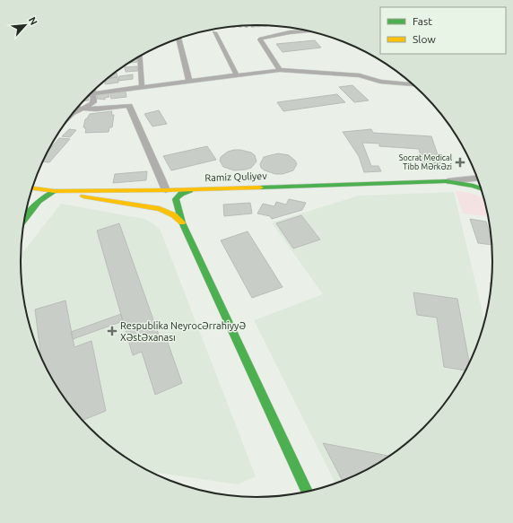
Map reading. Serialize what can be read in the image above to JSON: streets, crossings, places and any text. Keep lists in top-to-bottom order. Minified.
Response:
{"streets":{"main road":["Ramiz Quliyev"]},"places":{"health":["Socrat Medical Tibb Mərkəzi","Respublika Neyrocərrahiyyə Xəstəxanası"]},"legend":["Fast","Slow"],"north":"top right"}
